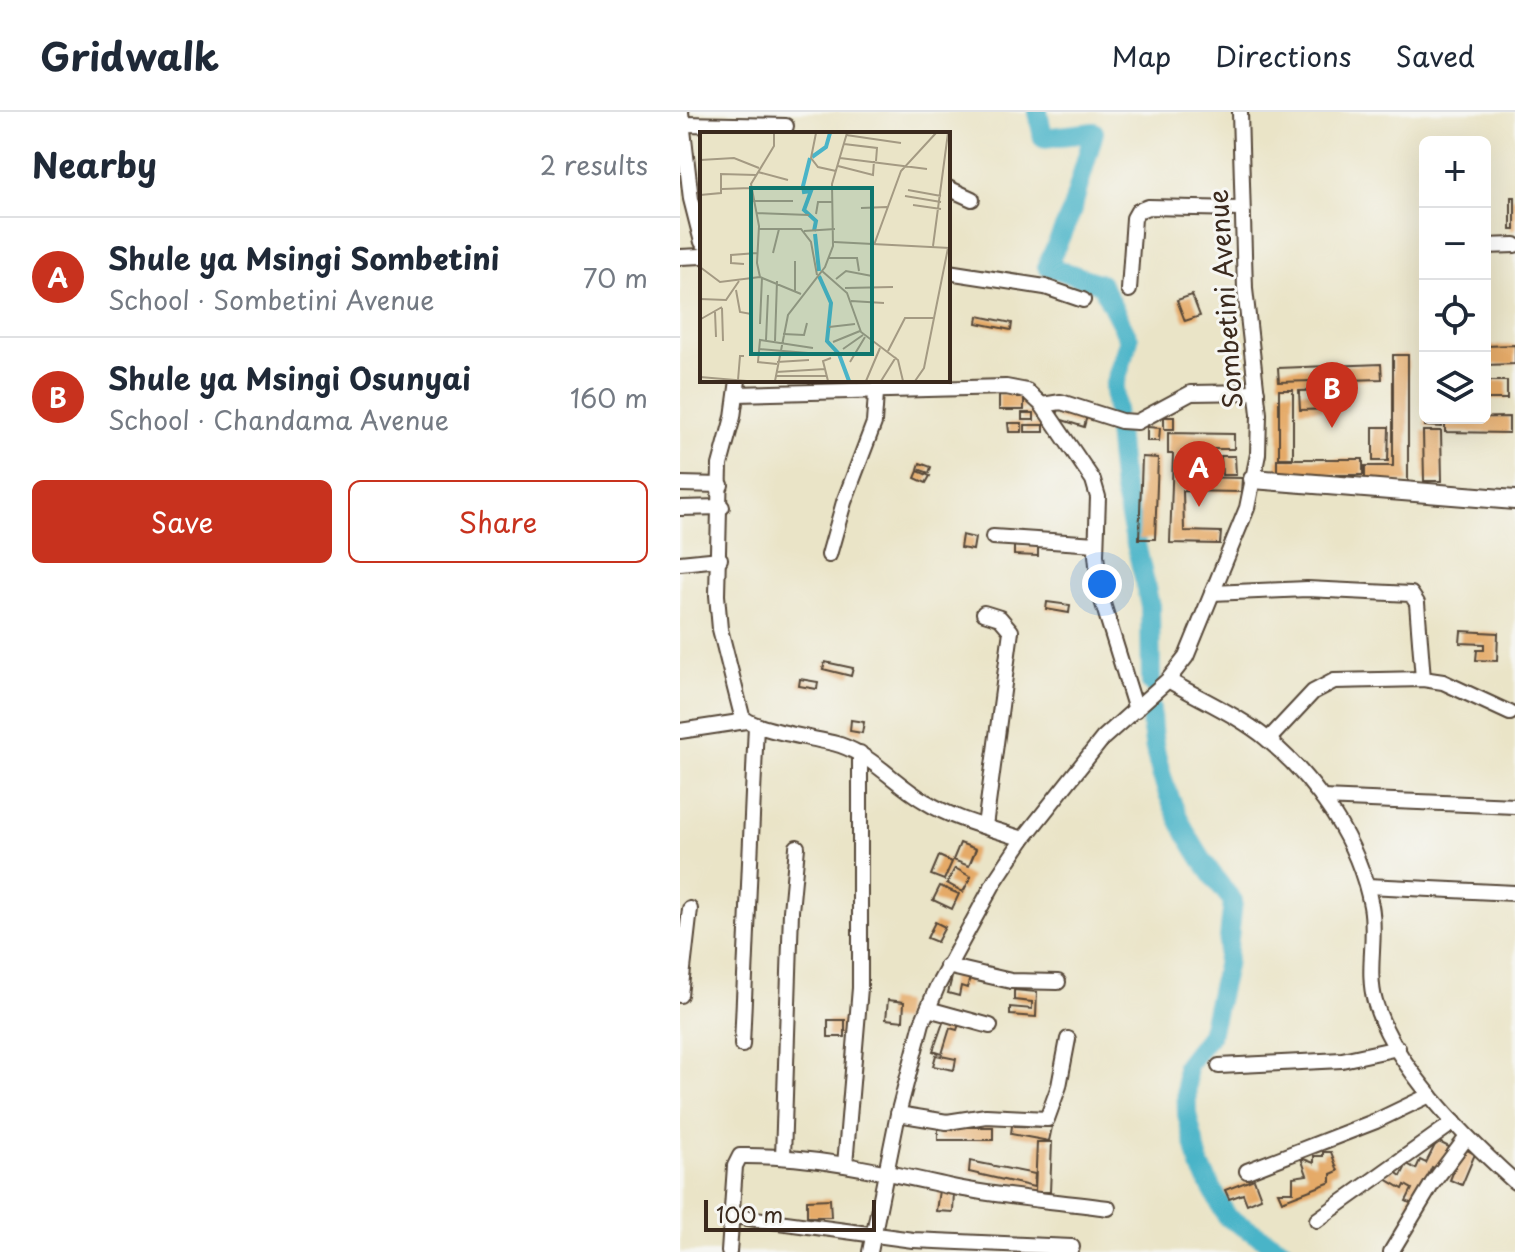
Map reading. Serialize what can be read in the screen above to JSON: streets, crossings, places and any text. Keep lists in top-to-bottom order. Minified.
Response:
{"streets":{"street":["Sombetini Avenue"]},"scale_bar":"100 m","page":{"header":"Gridwalk","nav":["Map","Directions","Saved"],"heading":["Nearby","2 results"],"map_buttons":["+","−"],"list":[{"mark":"A","name":"Shule ya Msingi Sombetini","note":"School · Sombetini Avenue","value":"70 m"},{"mark":"B","name":"Shule ya Msingi Osunyai","note":"School · Chandama Avenue","value":"160 m"}],"pins":["B","A"],"buttons":["Save","Share"],"scale":"100 m"}}
